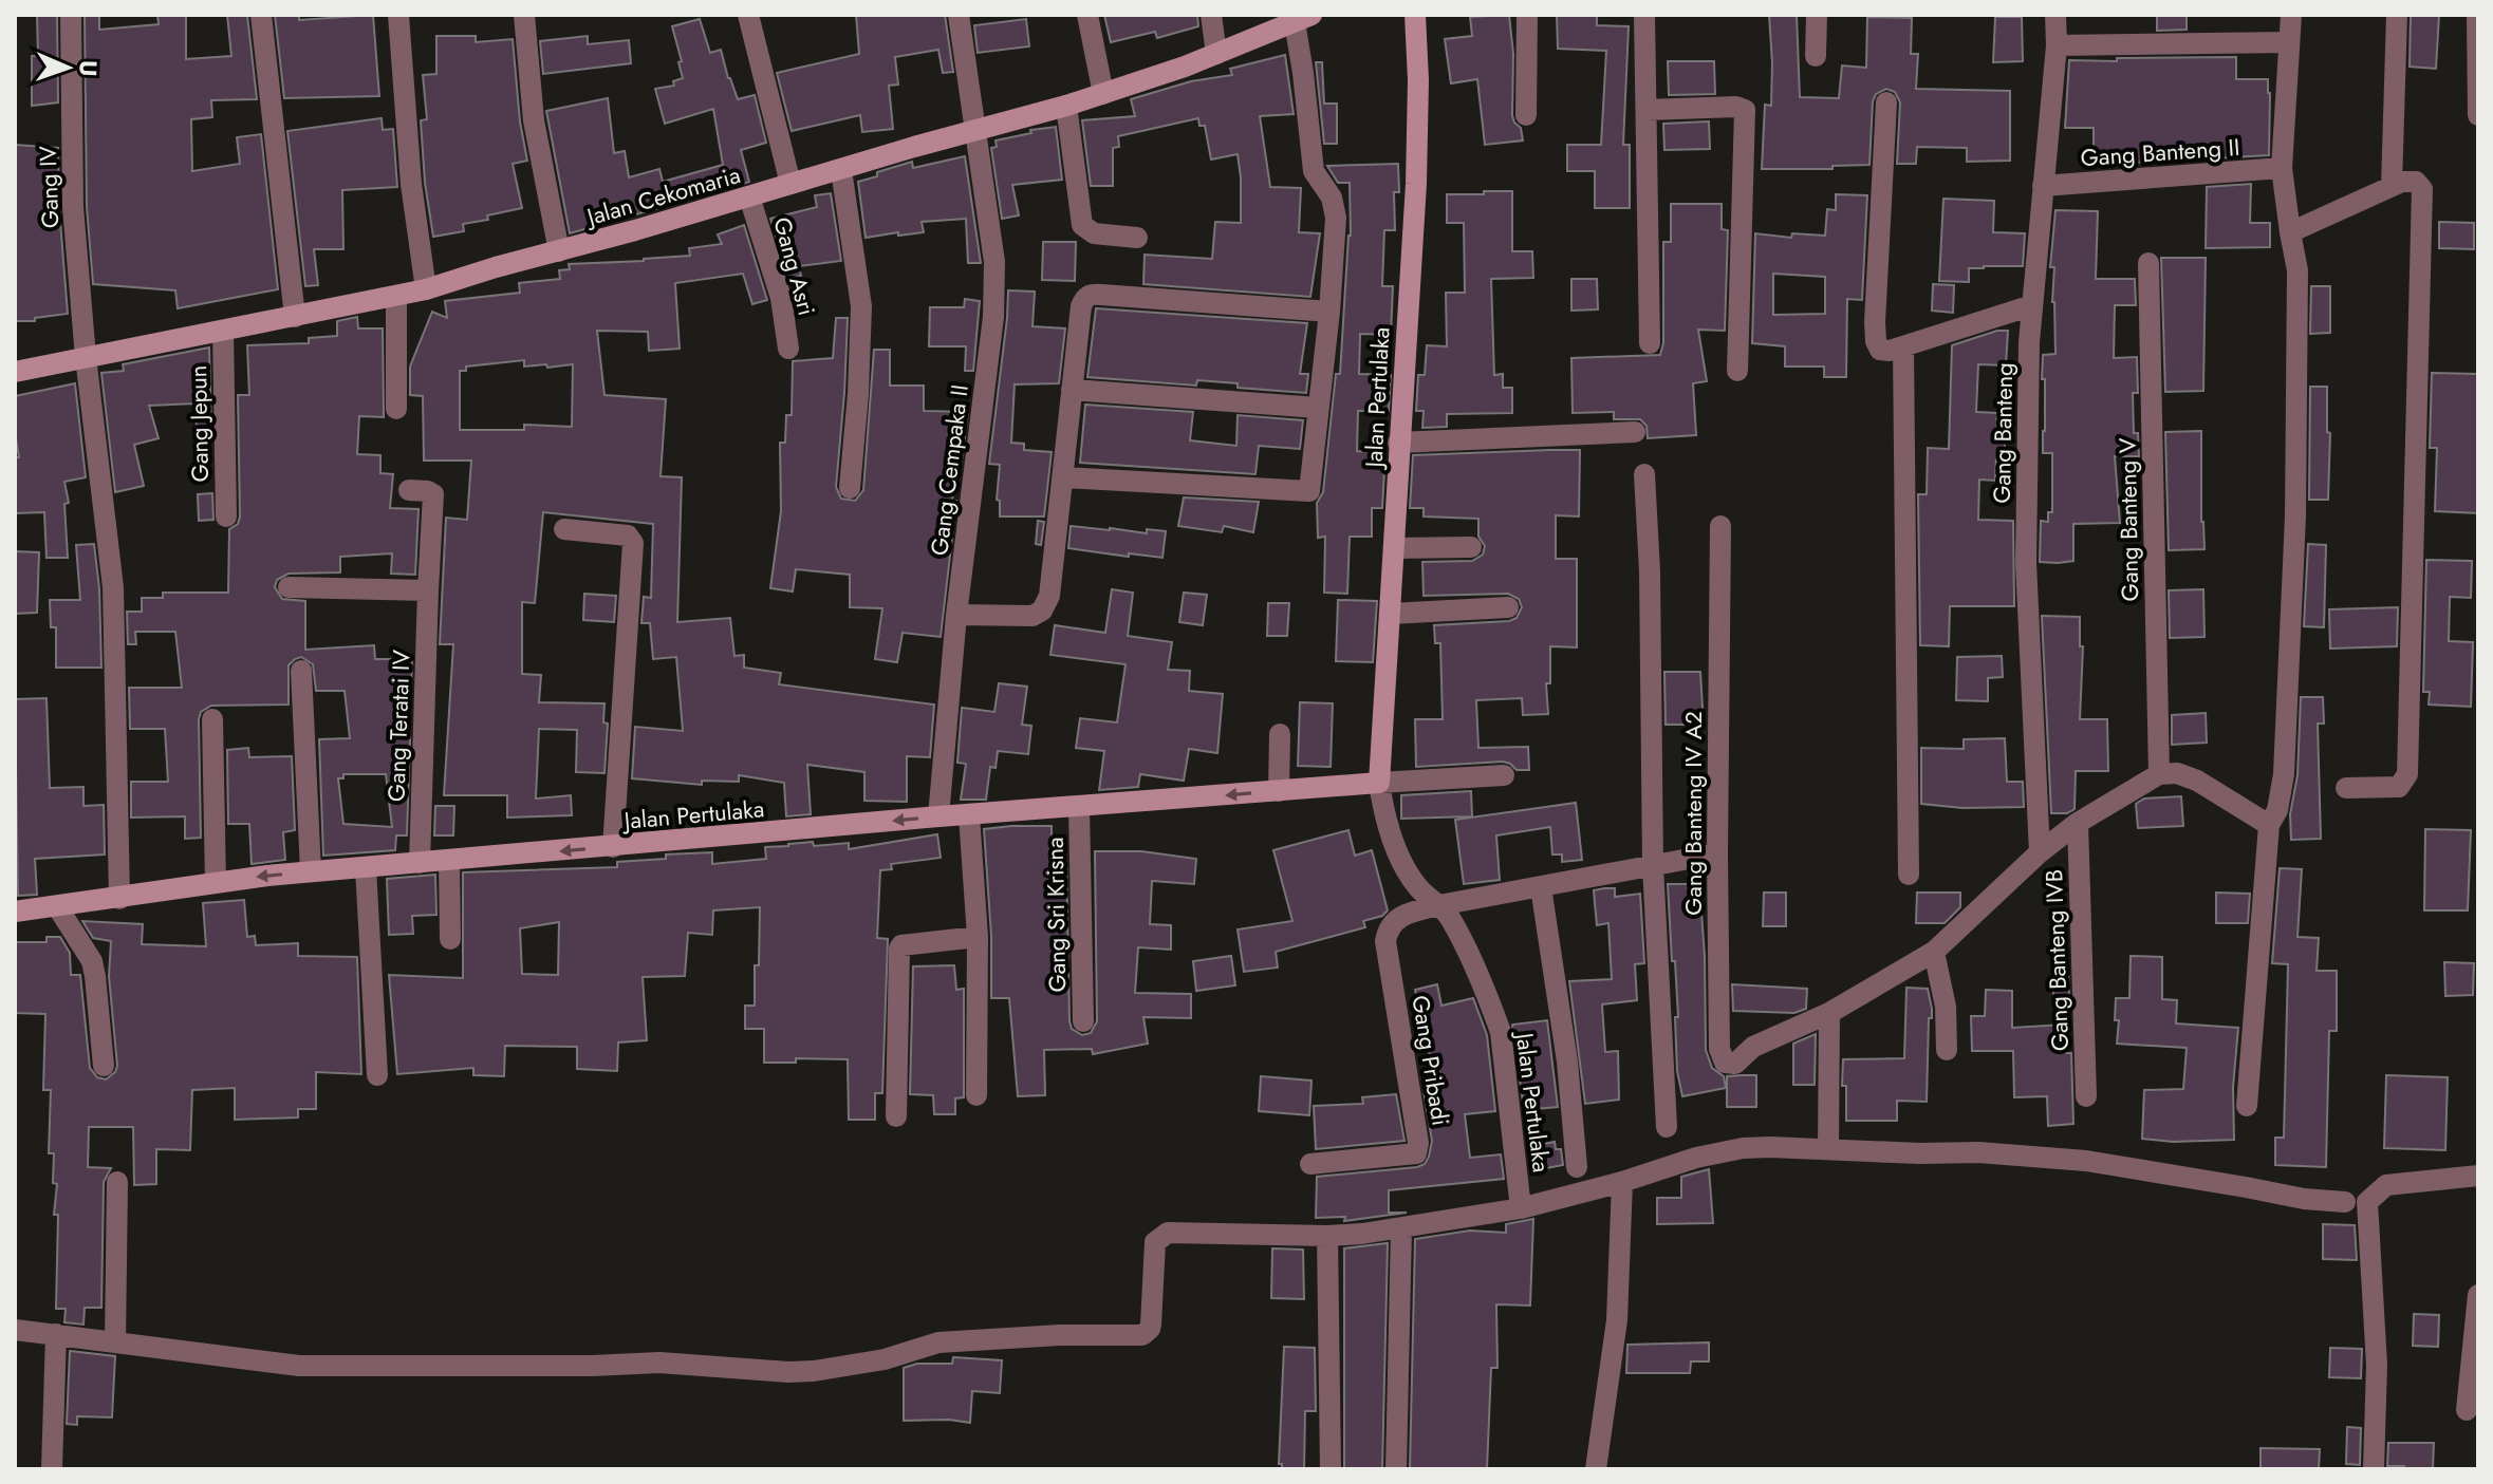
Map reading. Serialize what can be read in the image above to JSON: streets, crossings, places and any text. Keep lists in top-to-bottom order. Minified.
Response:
{"streets":{"street":["Gang Banteng II","Gang IV","Jalan Cekomaria","Gang Asri","Jalan Pertulaka","Gang Jepun","Gang Banteng","Gang Cempaka II","Gang Banteng V","Gang Teratai IV","Gang Banteng IV A2","Gang Sri Krisna","Gang Banteng IVB","Gang Pribadi"]},"crossings":[["Gang Banteng II","Gang Banteng"],["Gang IV","Jalan Cekomaria"],["Gang IV","Jalan Pertulaka"],["Jalan Cekomaria","Gang Asri"],["Jalan Cekomaria","Gang Jepun"],["Jalan Cekomaria","Gang Cempaka II"],["Jalan Pertulaka","Gang Cempaka II"],["Jalan Pertulaka","Gang Teratai IV"],["Jalan Pertulaka","Gang Sri Krisna"],["Jalan Pertulaka","Gang Pribadi"]],"north":"right"}
